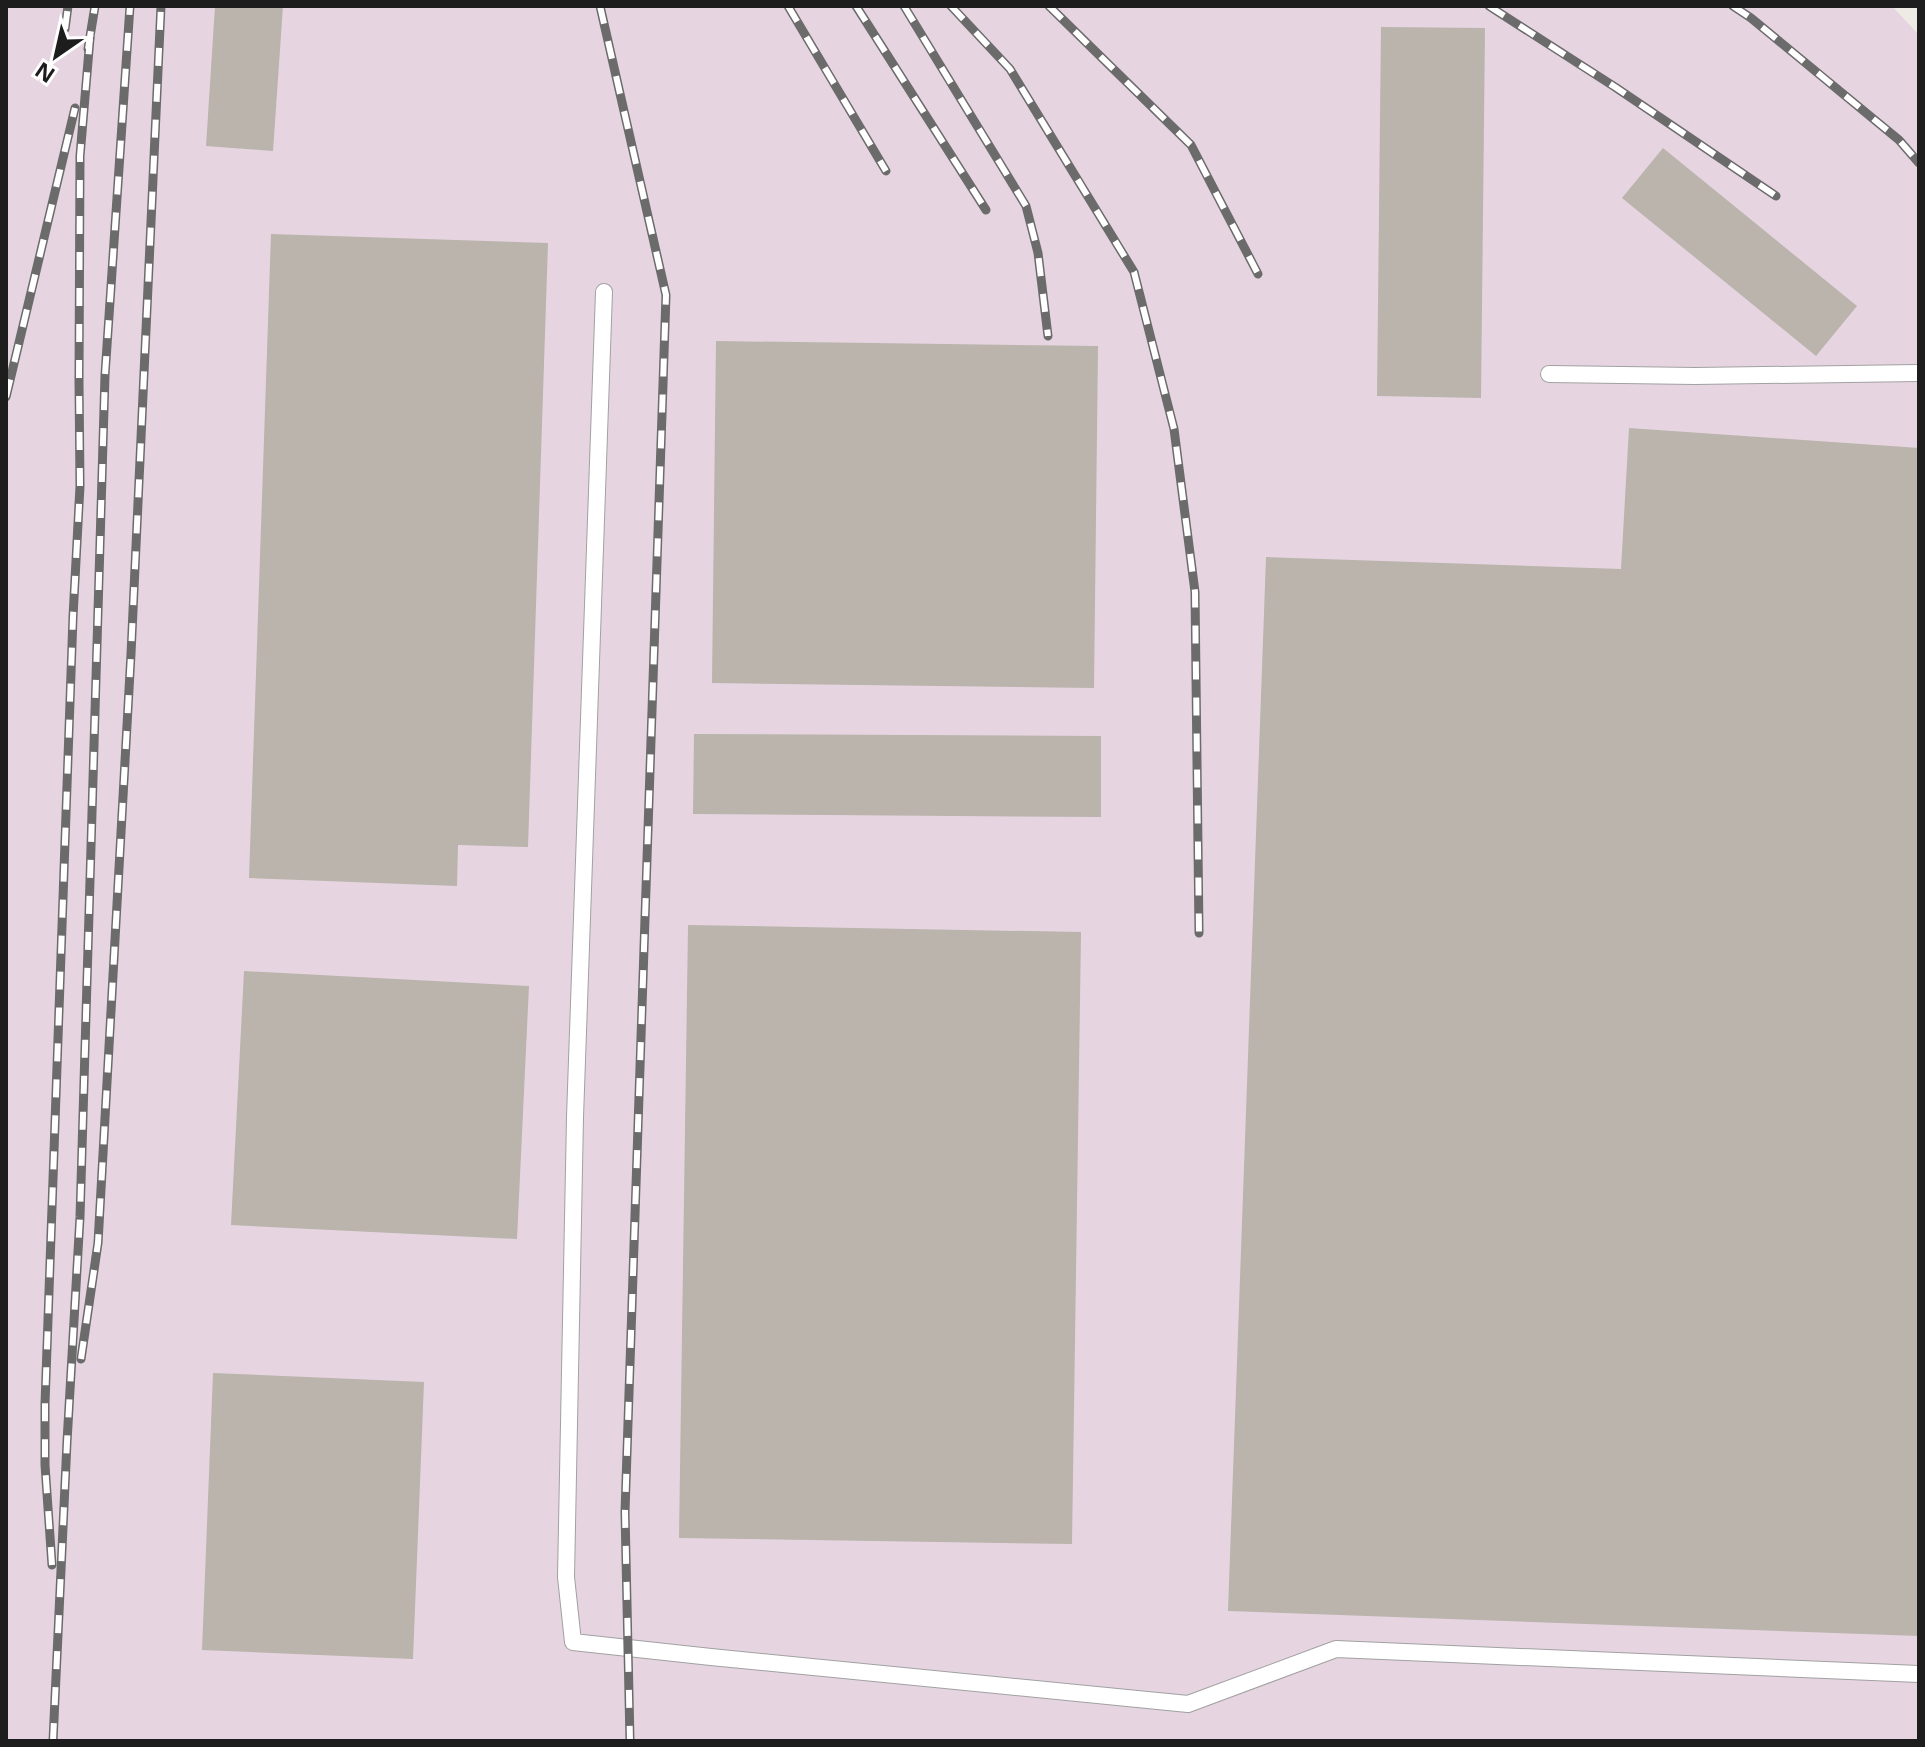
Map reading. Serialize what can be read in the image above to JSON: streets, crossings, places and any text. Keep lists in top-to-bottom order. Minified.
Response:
{"north":"bottom left"}
